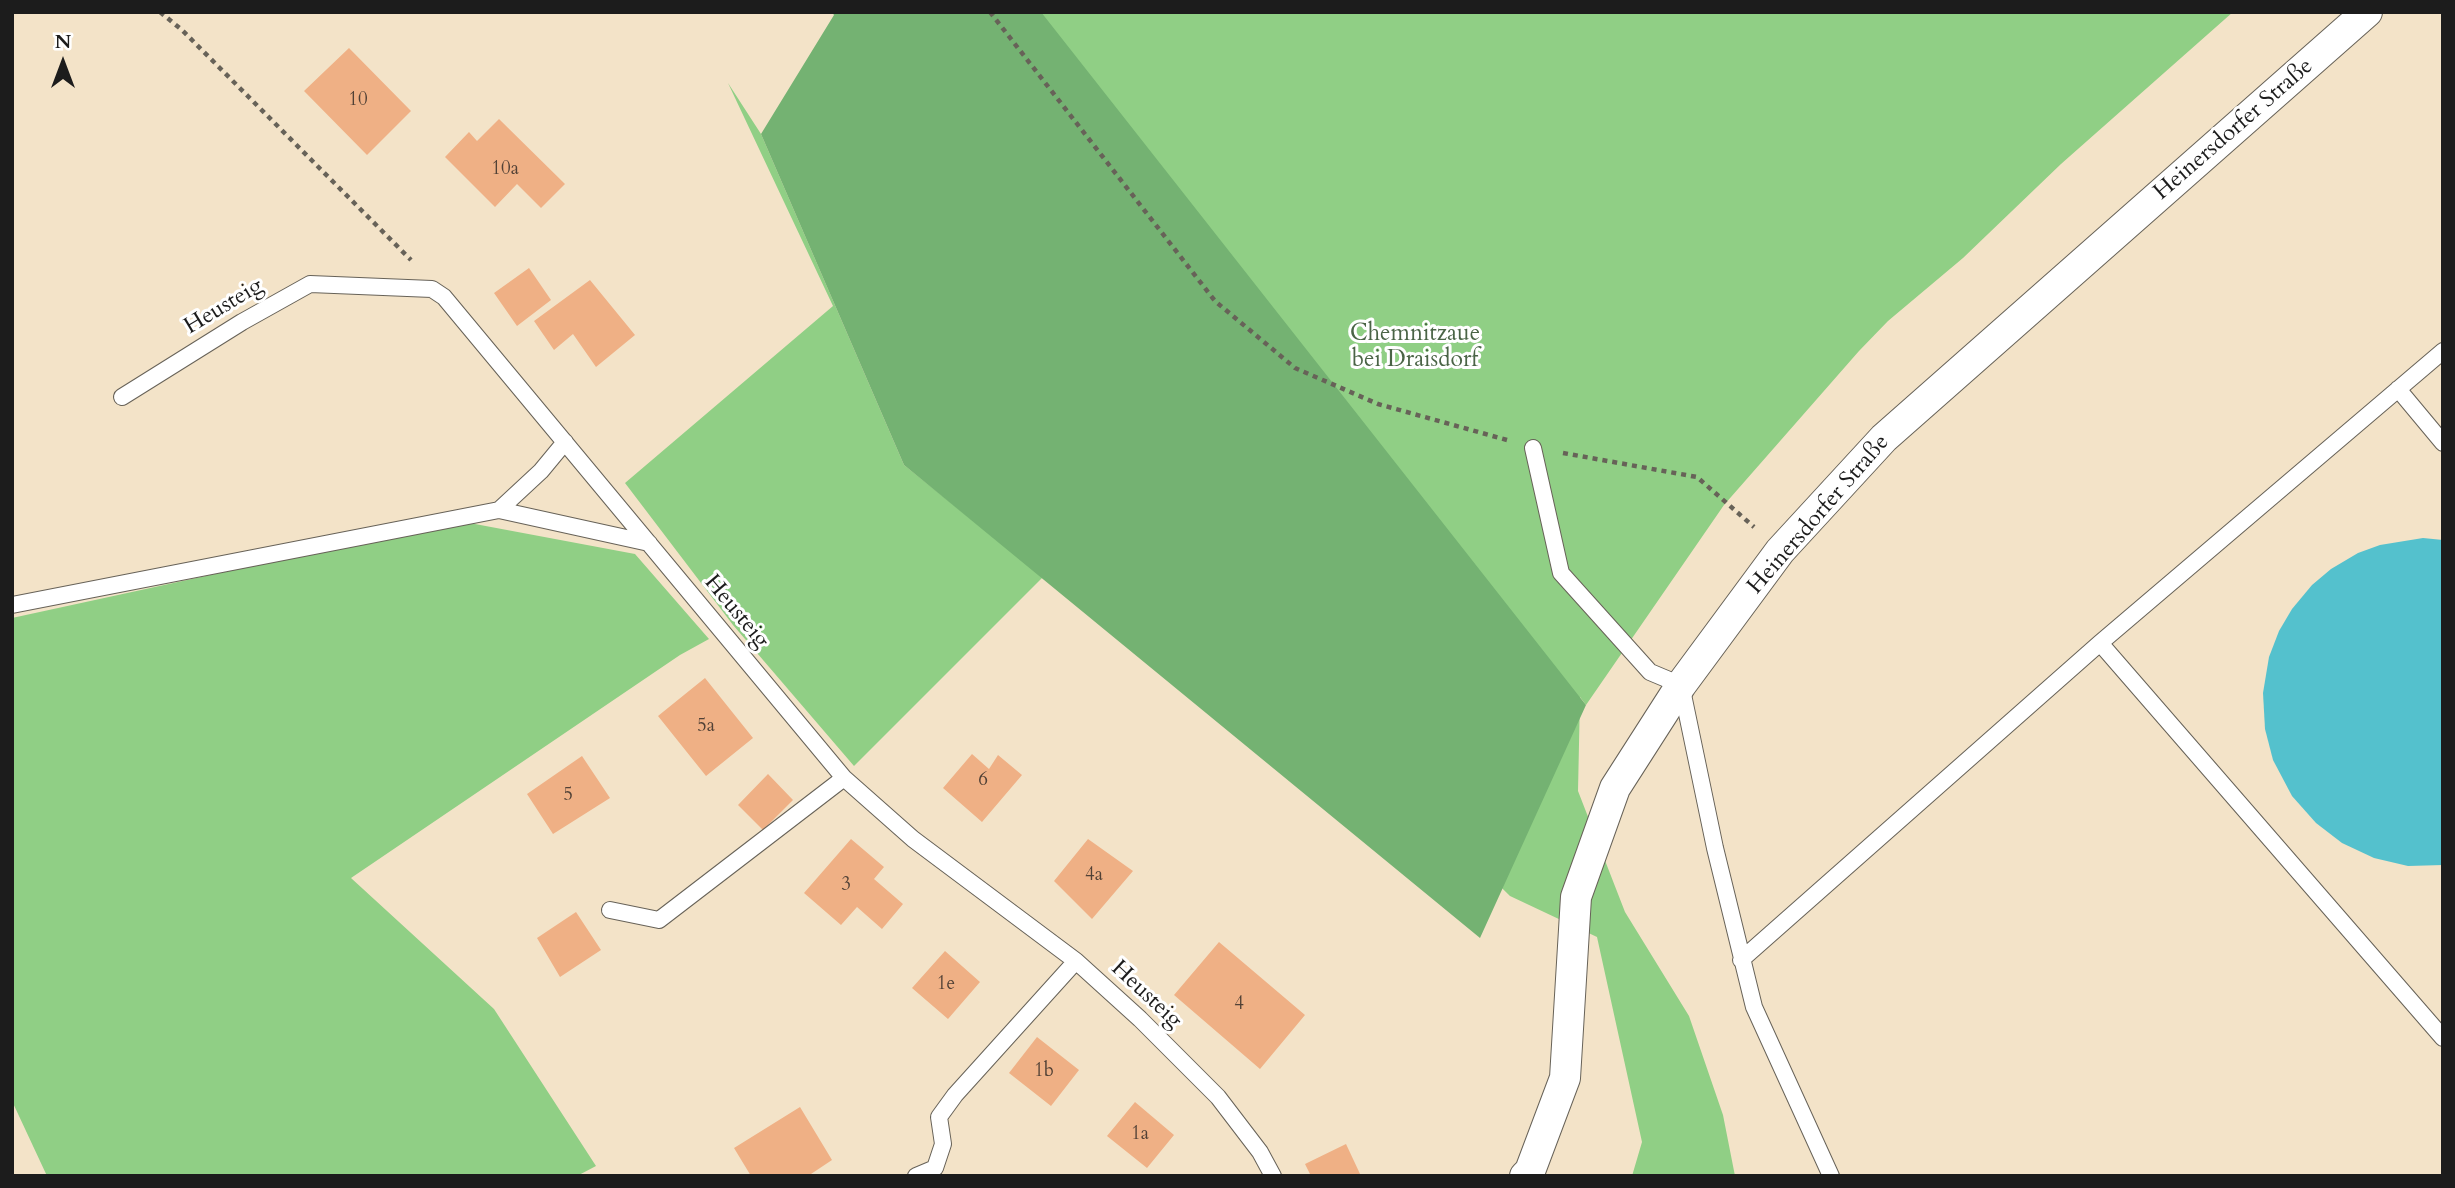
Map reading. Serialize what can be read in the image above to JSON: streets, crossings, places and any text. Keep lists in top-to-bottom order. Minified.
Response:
{"streets":{"street":["Heinersdorfer Straße"],"lane":["Heusteig"]},"parks":["Chemnitzaue bei Draisdorf"],"house_numbers":["10","10a","5a","6","5","4a","3","1e","4","1b","1a"],"north":"top"}
